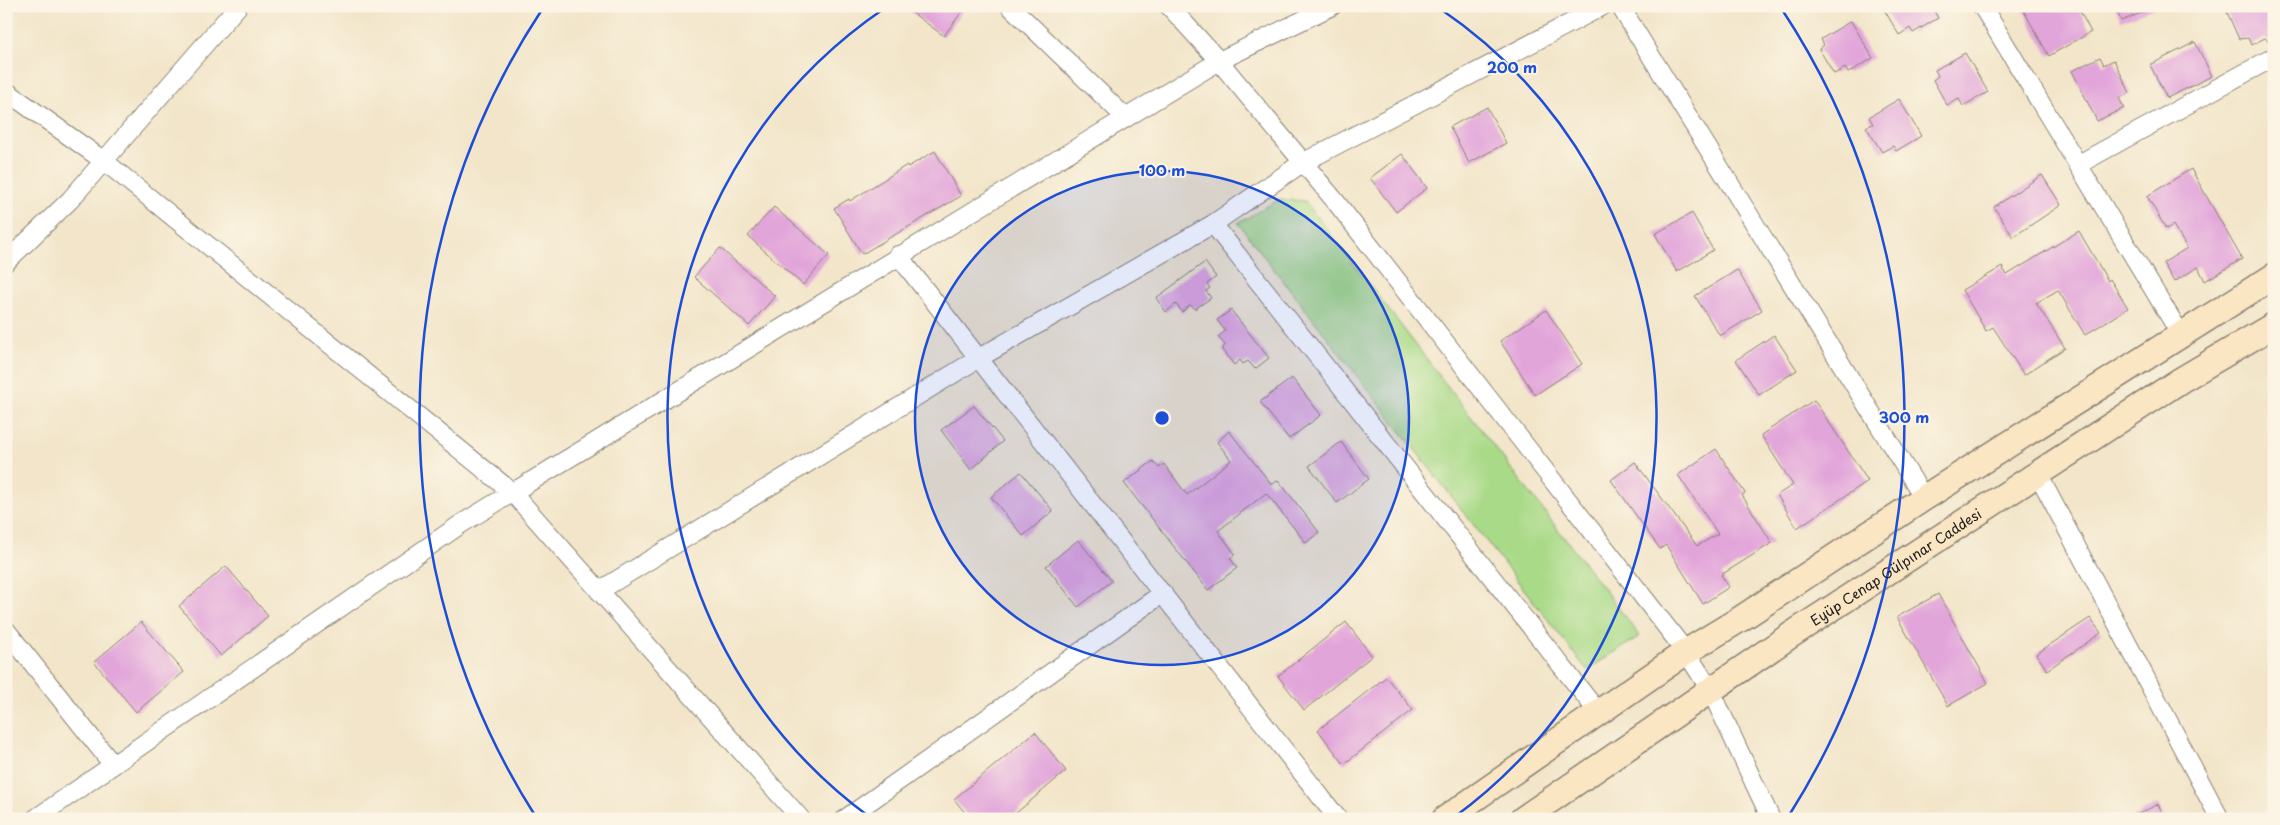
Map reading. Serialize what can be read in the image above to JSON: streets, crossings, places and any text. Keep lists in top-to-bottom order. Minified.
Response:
{"streets":{"main road":["Eyüp Cenap Gülpınar Caddesi"]},"rings":["200 m","100 m","300 m"]}
